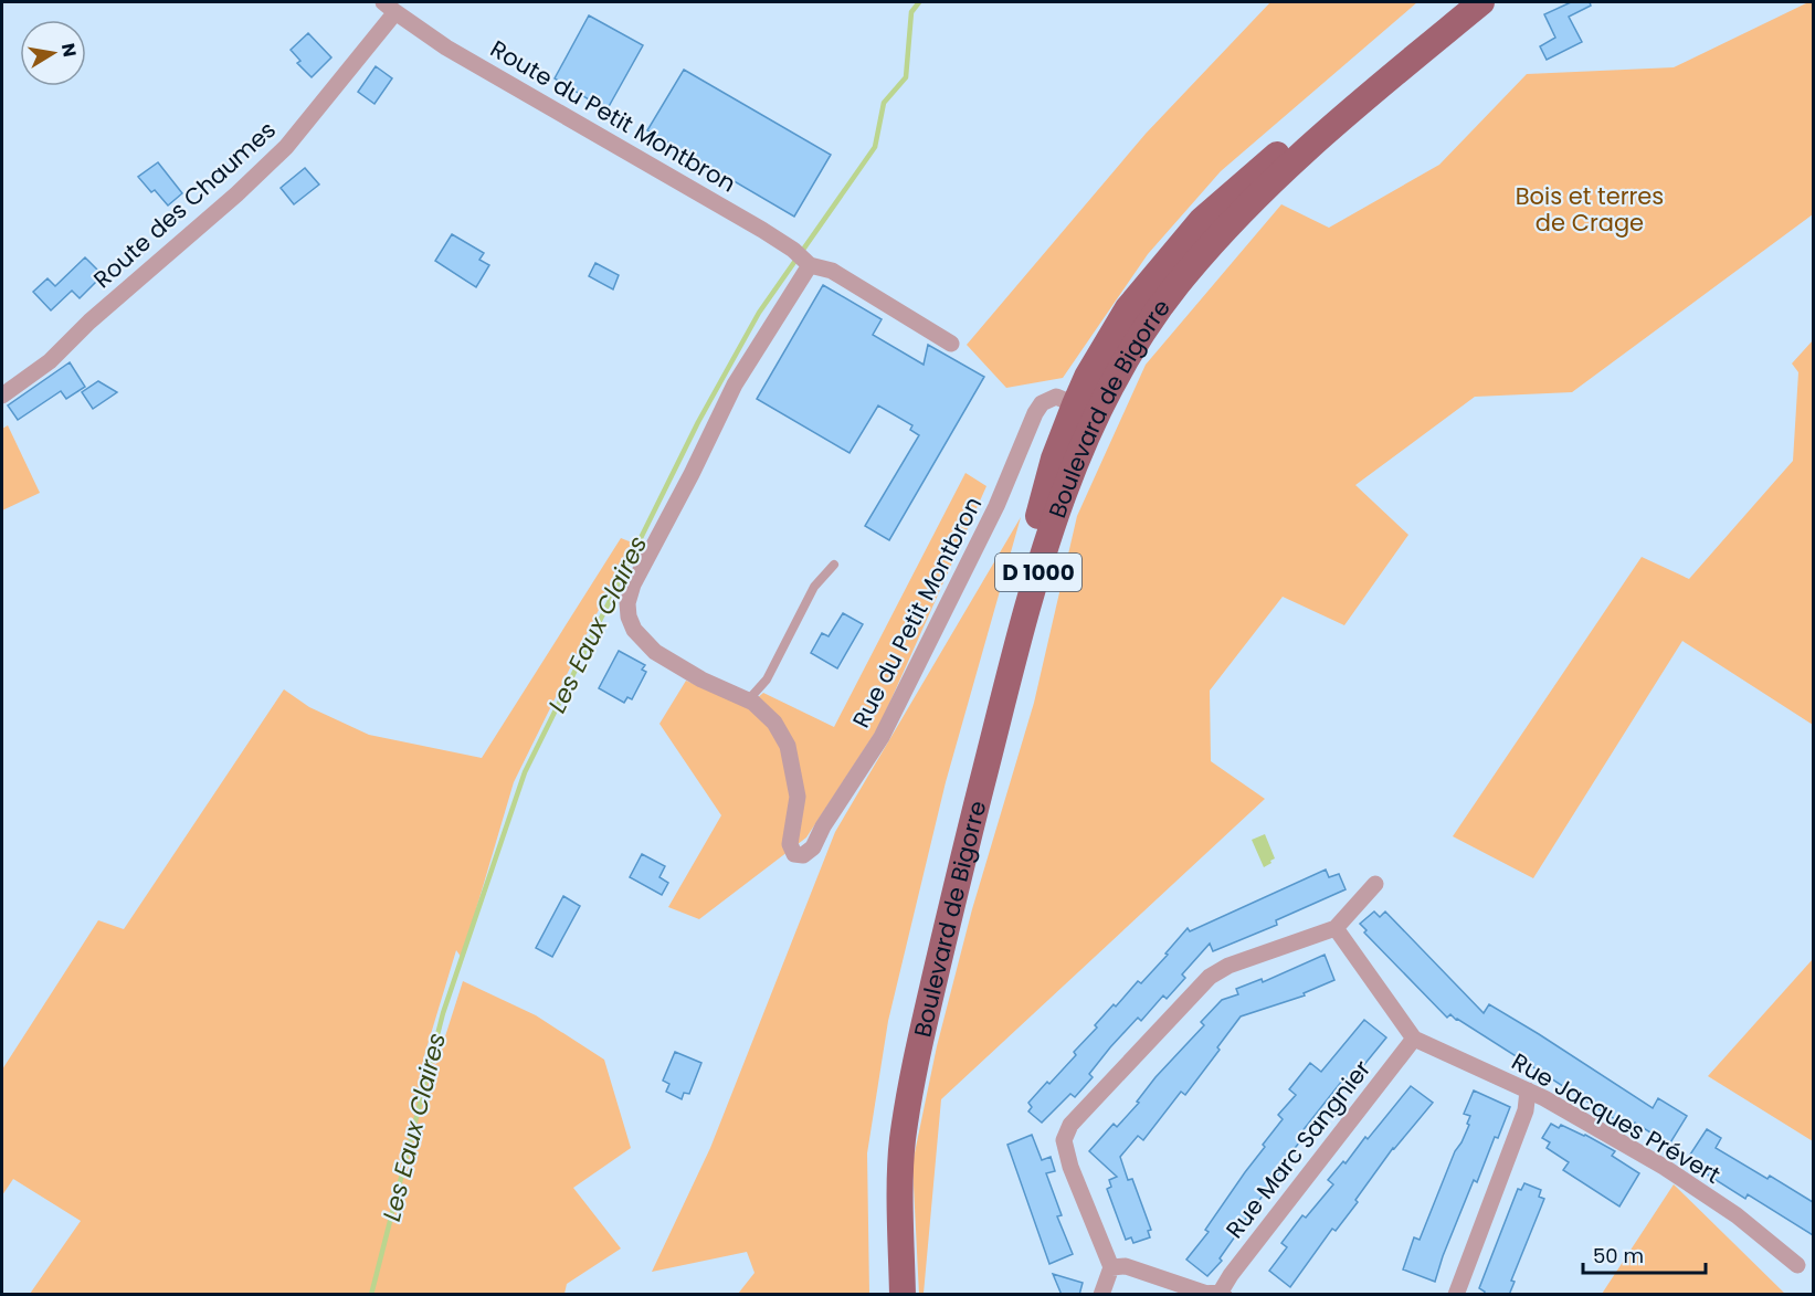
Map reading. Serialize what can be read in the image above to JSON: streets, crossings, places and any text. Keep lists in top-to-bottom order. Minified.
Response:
{"streets":{"main road":["Boulevard de Bigorre","D 1000"],"street":["Route du Petit Montbron","Route des Chaumes","Rue du Petit Montbron","Rue Jacques Prévert","Rue Marc Sangnier"]},"crossings":[["Route du Petit Montbron","Route des Chaumes"],["Boulevard de Bigorre","Rue du Petit Montbron"],["Rue Jacques Prévert","Rue Marc Sangnier"]],"water":["Les Eaux Claires"],"parks":["Bois et terres de Crage"],"scale_bar":"50 m","north":"right"}
